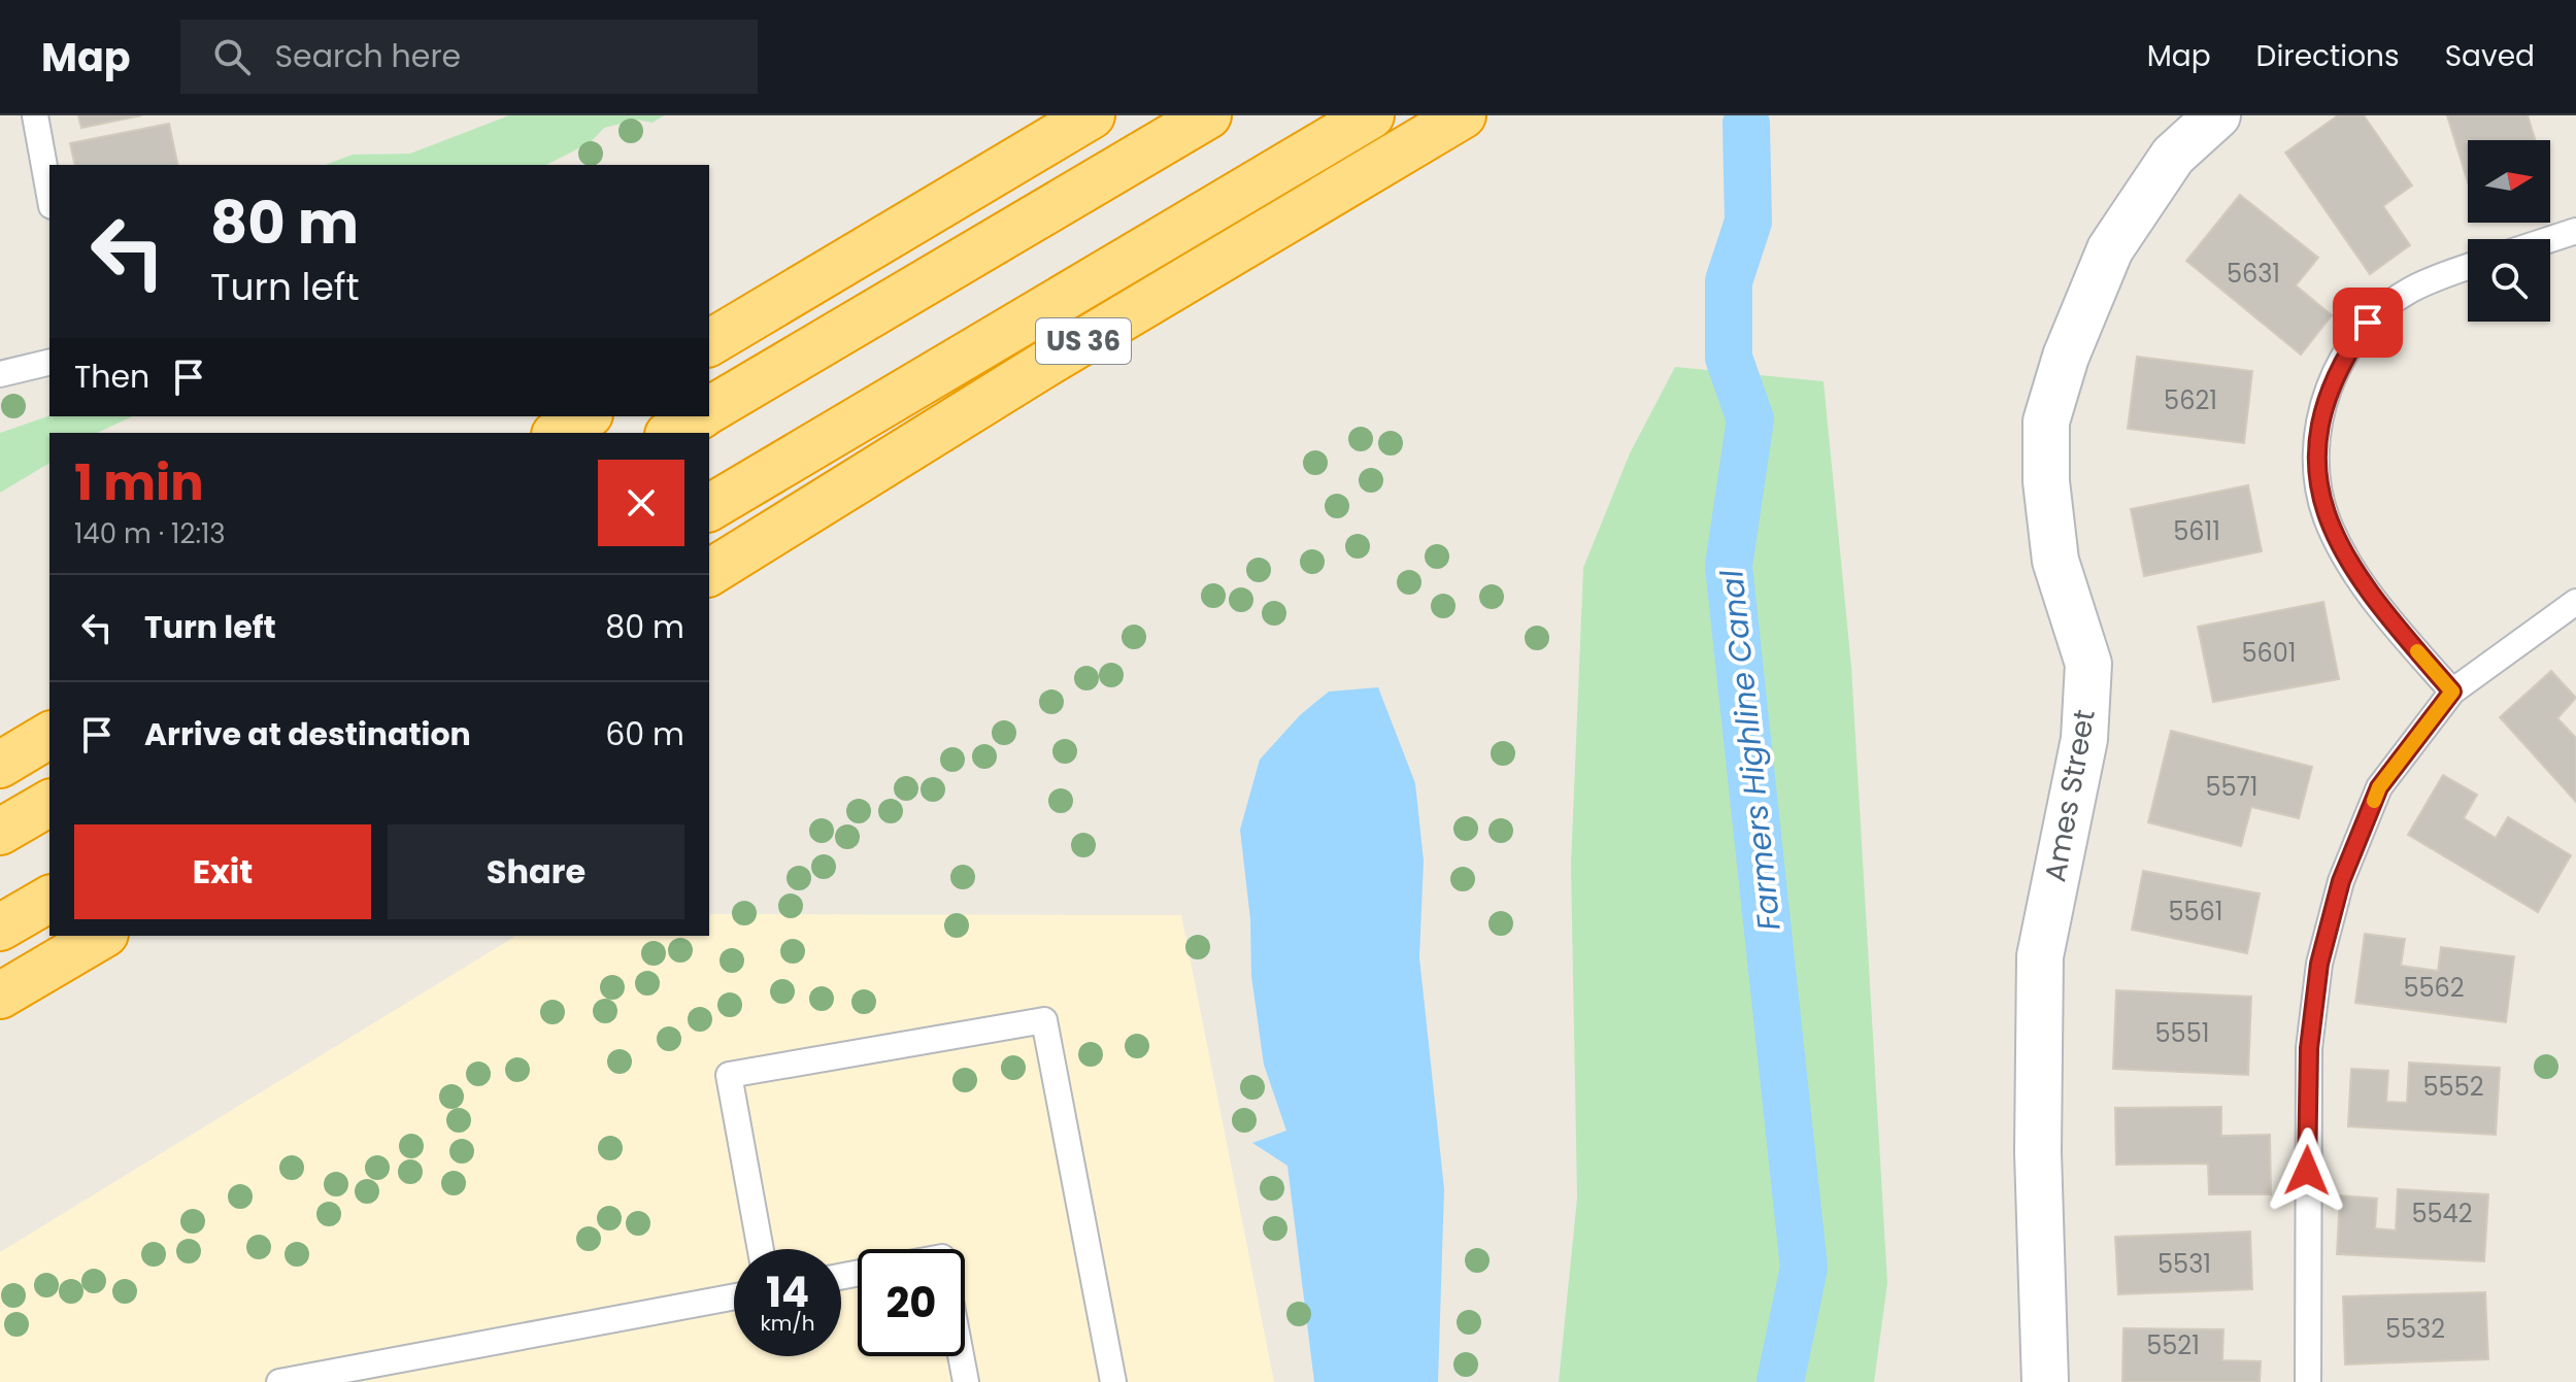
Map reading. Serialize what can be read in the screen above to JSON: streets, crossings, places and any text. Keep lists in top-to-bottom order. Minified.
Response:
{"streets":{"highway":["US 36"],"street":["Ames Street"]},"water":["Farmers Highline Canal"],"house_numbers":["5631","5621","5611","5601","5571","5561","5562","5551","5552","5542","5531","5532","5521"],"north":"right","page":{"header":"Map","search":"Search here","nav":["Map","Directions","Saved"],"turn":["80 m","Turn left"],"then":"Then","heading":["1 min","140 m · 12:13"],"list":[{"name":"Turn left","value":"80 m"},{"name":"Arrive at destination","value":"60 m"}],"buttons":["Exit","Share"],"speed":"14 km/h","limit":"20"}}
